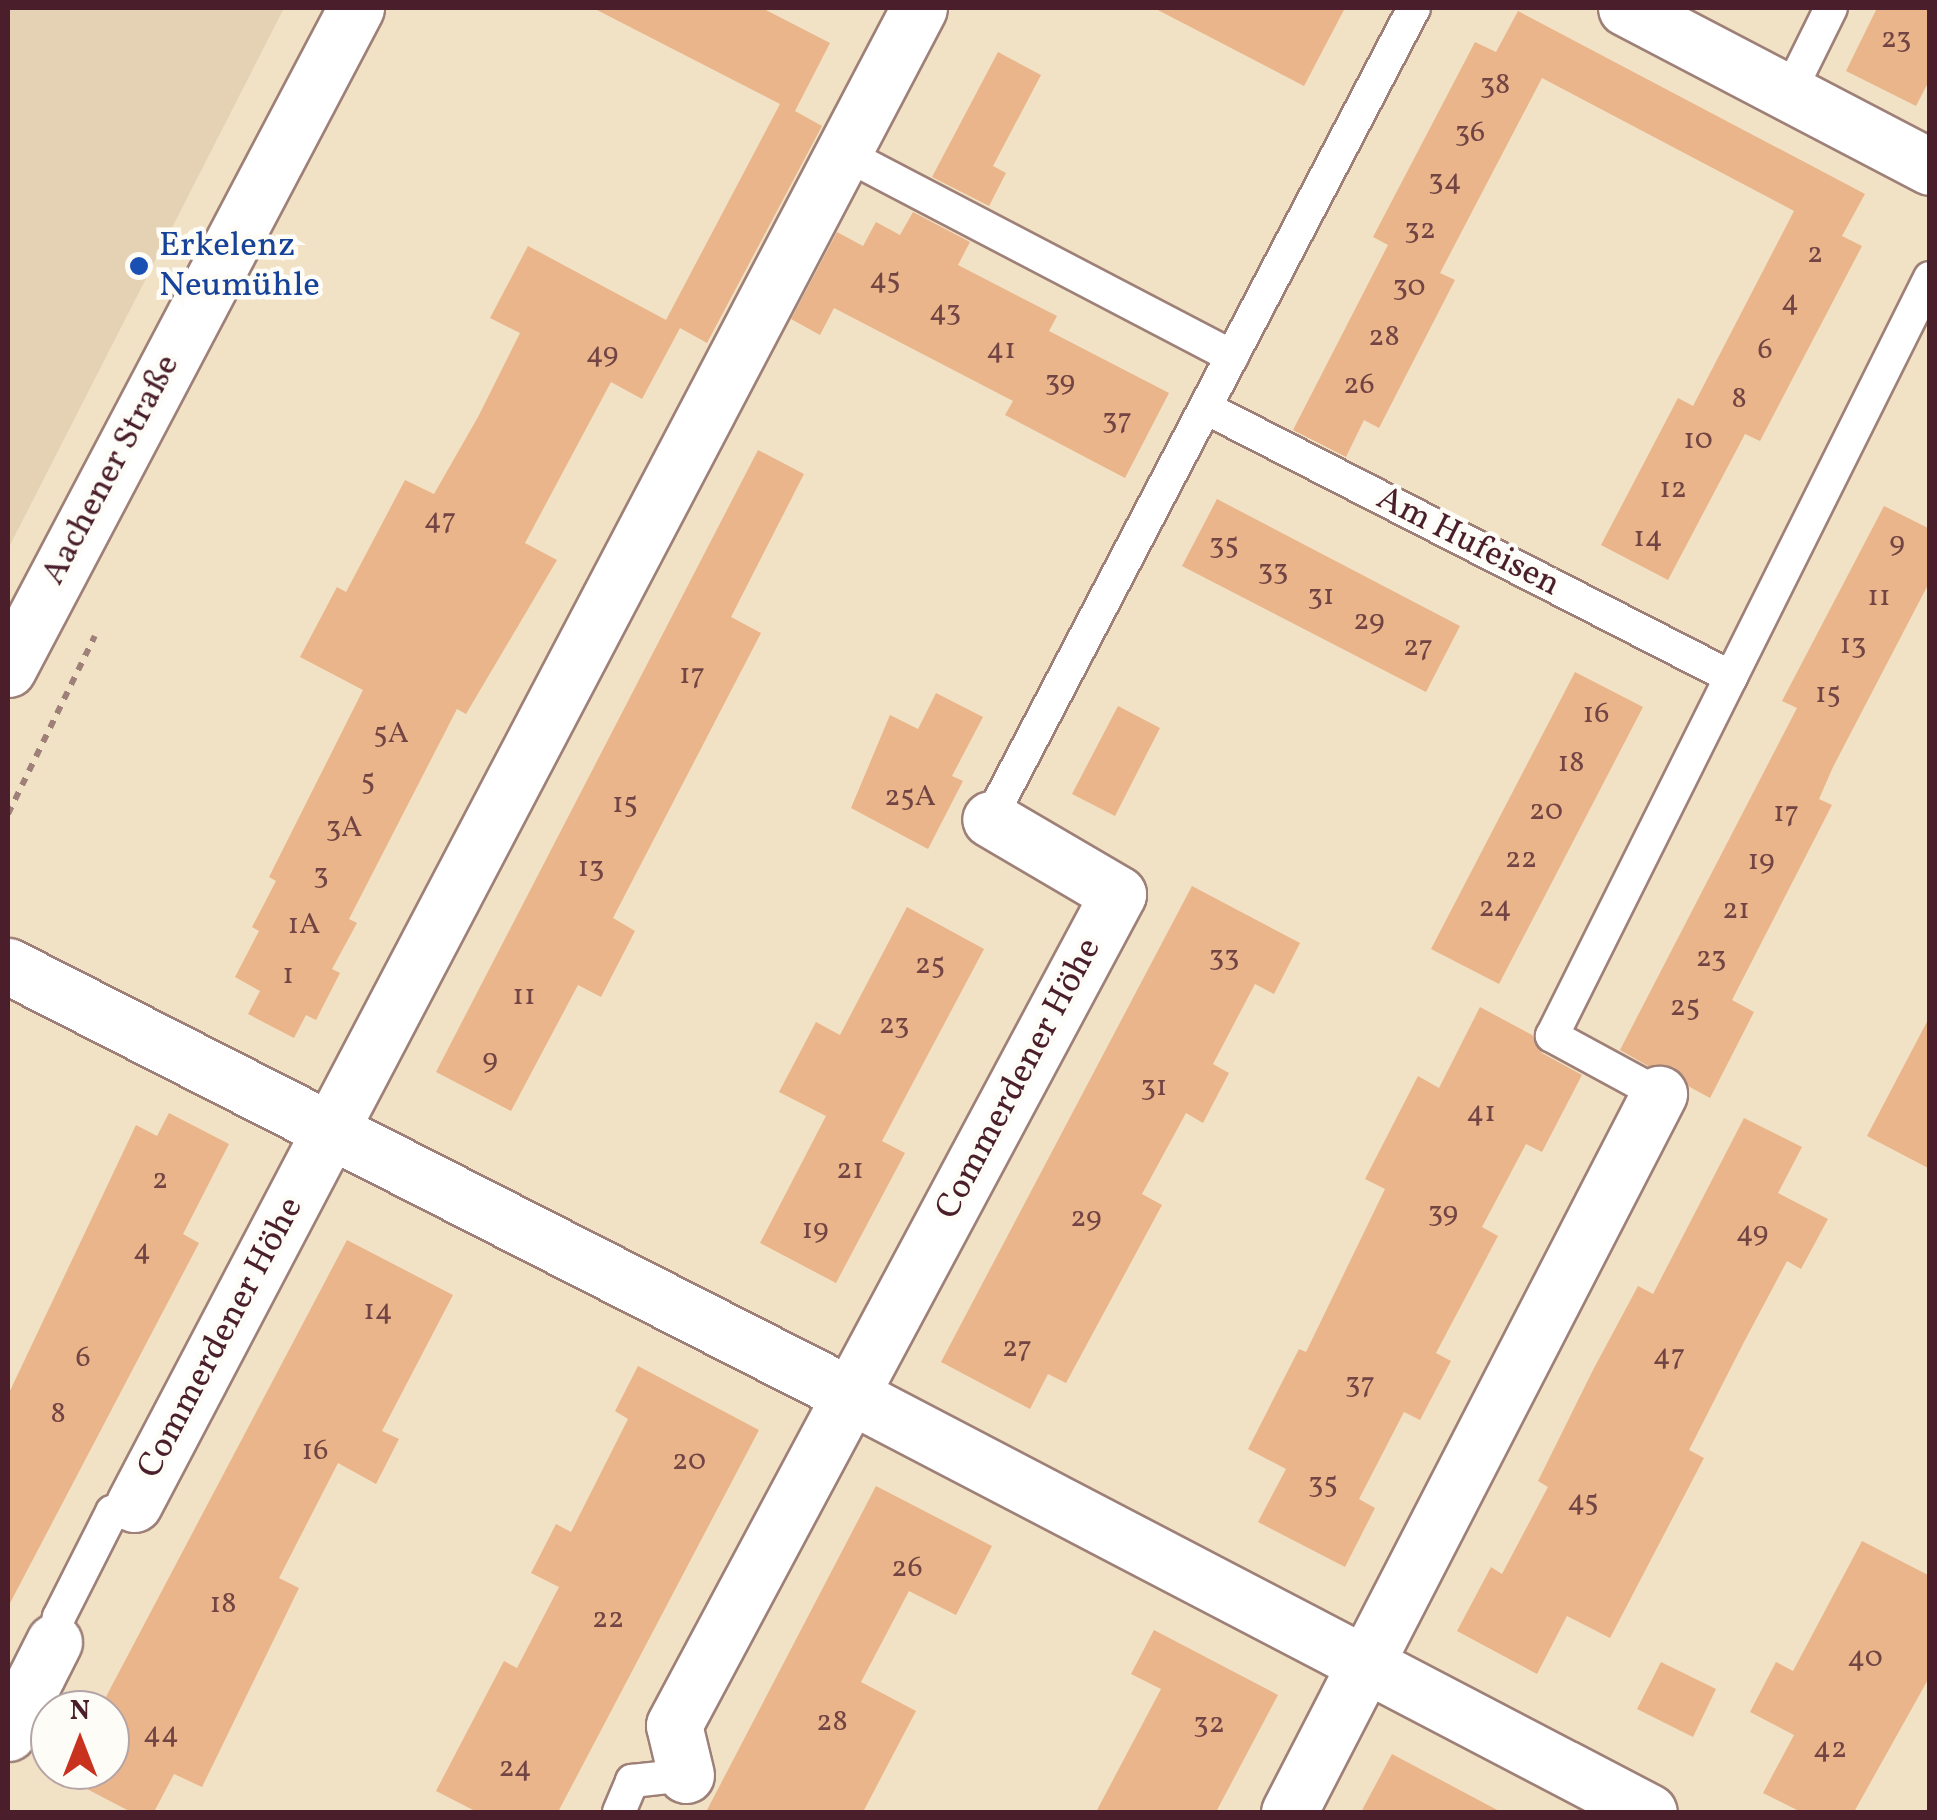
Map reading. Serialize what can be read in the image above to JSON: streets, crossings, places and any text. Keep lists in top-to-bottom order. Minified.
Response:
{"streets":{"street":["Aachener Straße","Commerdener Höhe"],"lane":["Am Hufeisen"]},"places":["Erkelenz Neumühle"],"house_numbers":["23","38","36","34","32","2","45","30","4","43","28","41","6","49","39","26","8","37","10","12","47","14","9","35","33","31","11","29","13","27","17","15","16","5A","18","5","25A","15","20","17","3A","22","19","13","3","24","21","1A","33","23","25","1","11","25","23","9","31","41","21","2","39","29","19","49","4","14","27","47","6","37","8","16","20","35","45","26","18","22","40","28","32","44","42","24"],"north":"top"}
